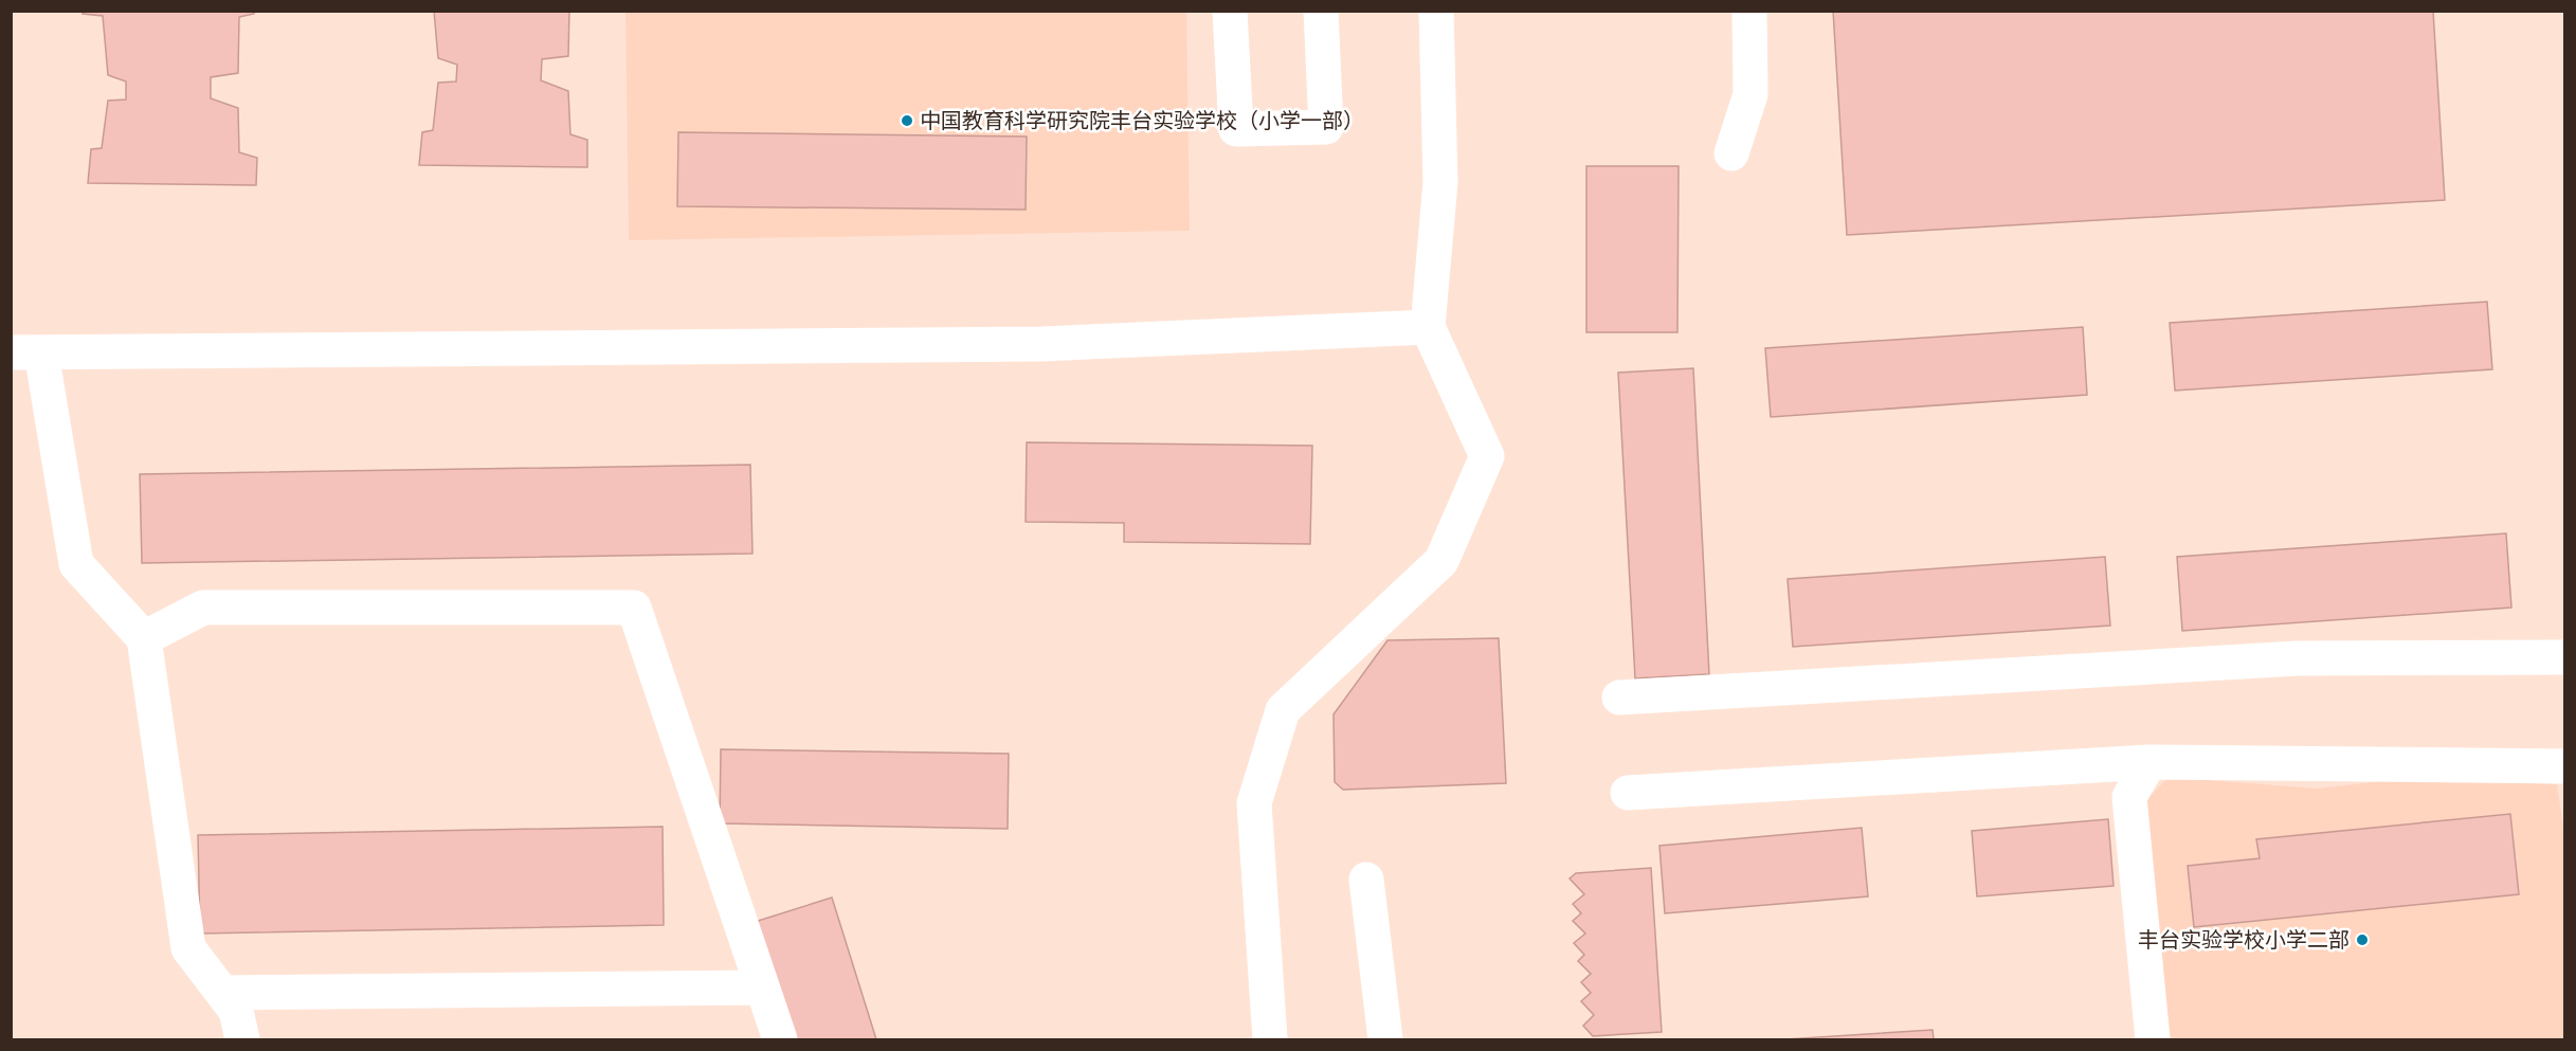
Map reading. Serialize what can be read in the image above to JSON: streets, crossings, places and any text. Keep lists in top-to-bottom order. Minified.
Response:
{"places":["中国教育科学研究院丰台实验学校（小学一部）","丰台实验学校小学二部"]}
